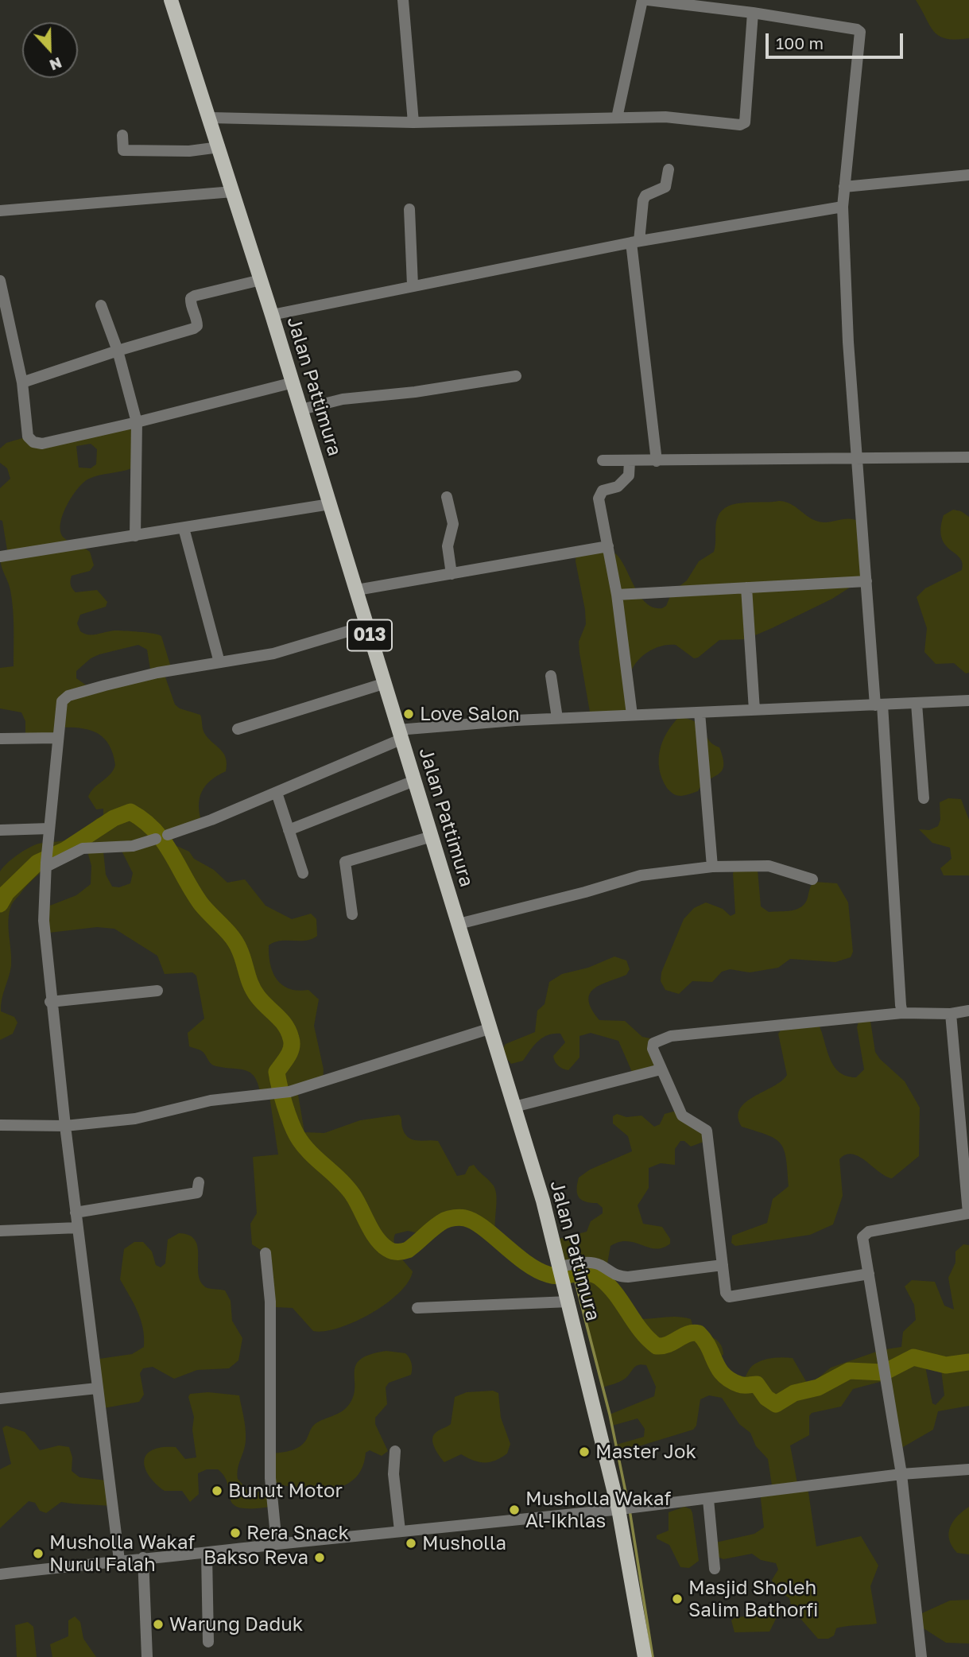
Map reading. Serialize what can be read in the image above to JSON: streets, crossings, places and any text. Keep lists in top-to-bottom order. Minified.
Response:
{"streets":{"main road":["Jalan Pattimura","013"]},"places":["Love Salon","Master Jok","Bunut Motor","Musholla Wakaf Al-Ikhlas","Rera Snack","Musholla","Musholla Wakaf Nurul Falah","Bakso Reva","Masjid Sholeh Salim Bathorfi","Warung Daduk"],"scale_bar":"100 m","north":"bottom"}
